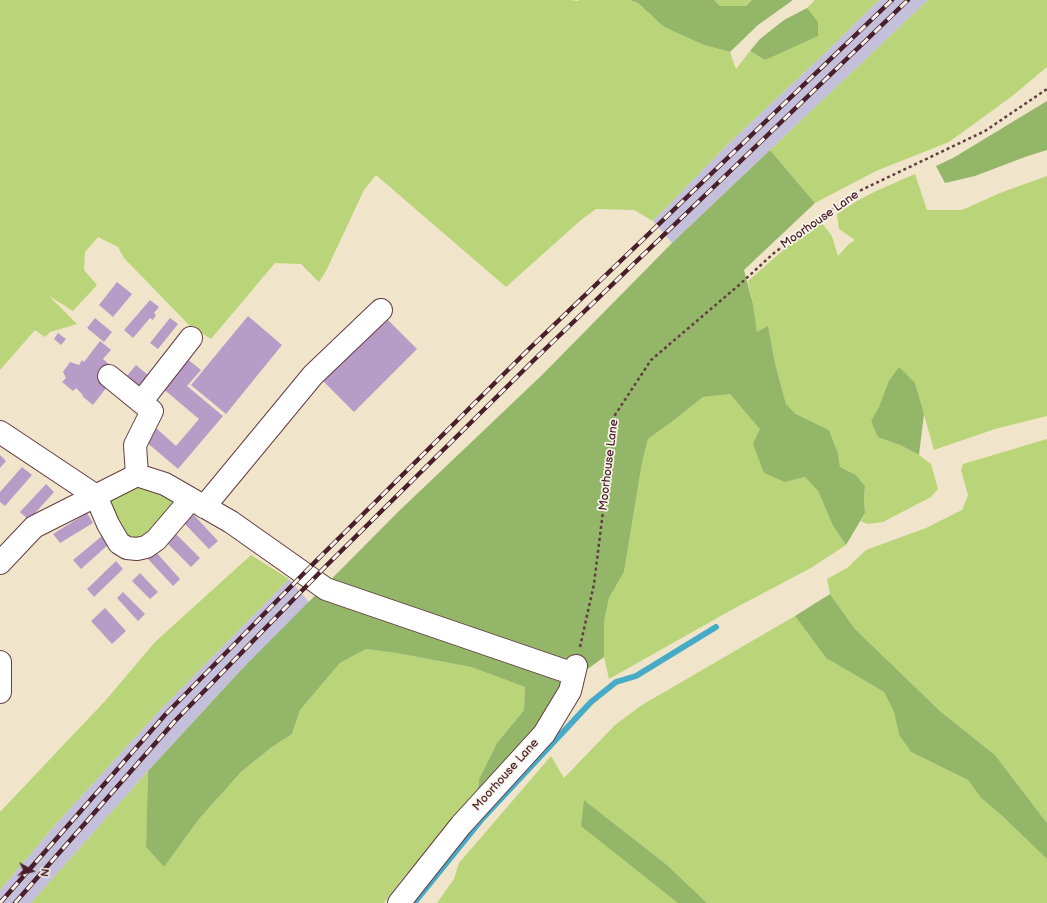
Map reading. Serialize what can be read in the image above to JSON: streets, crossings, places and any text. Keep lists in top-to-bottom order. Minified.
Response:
{"streets":{"street":["Moorhouse Lane"]},"north":"right"}
